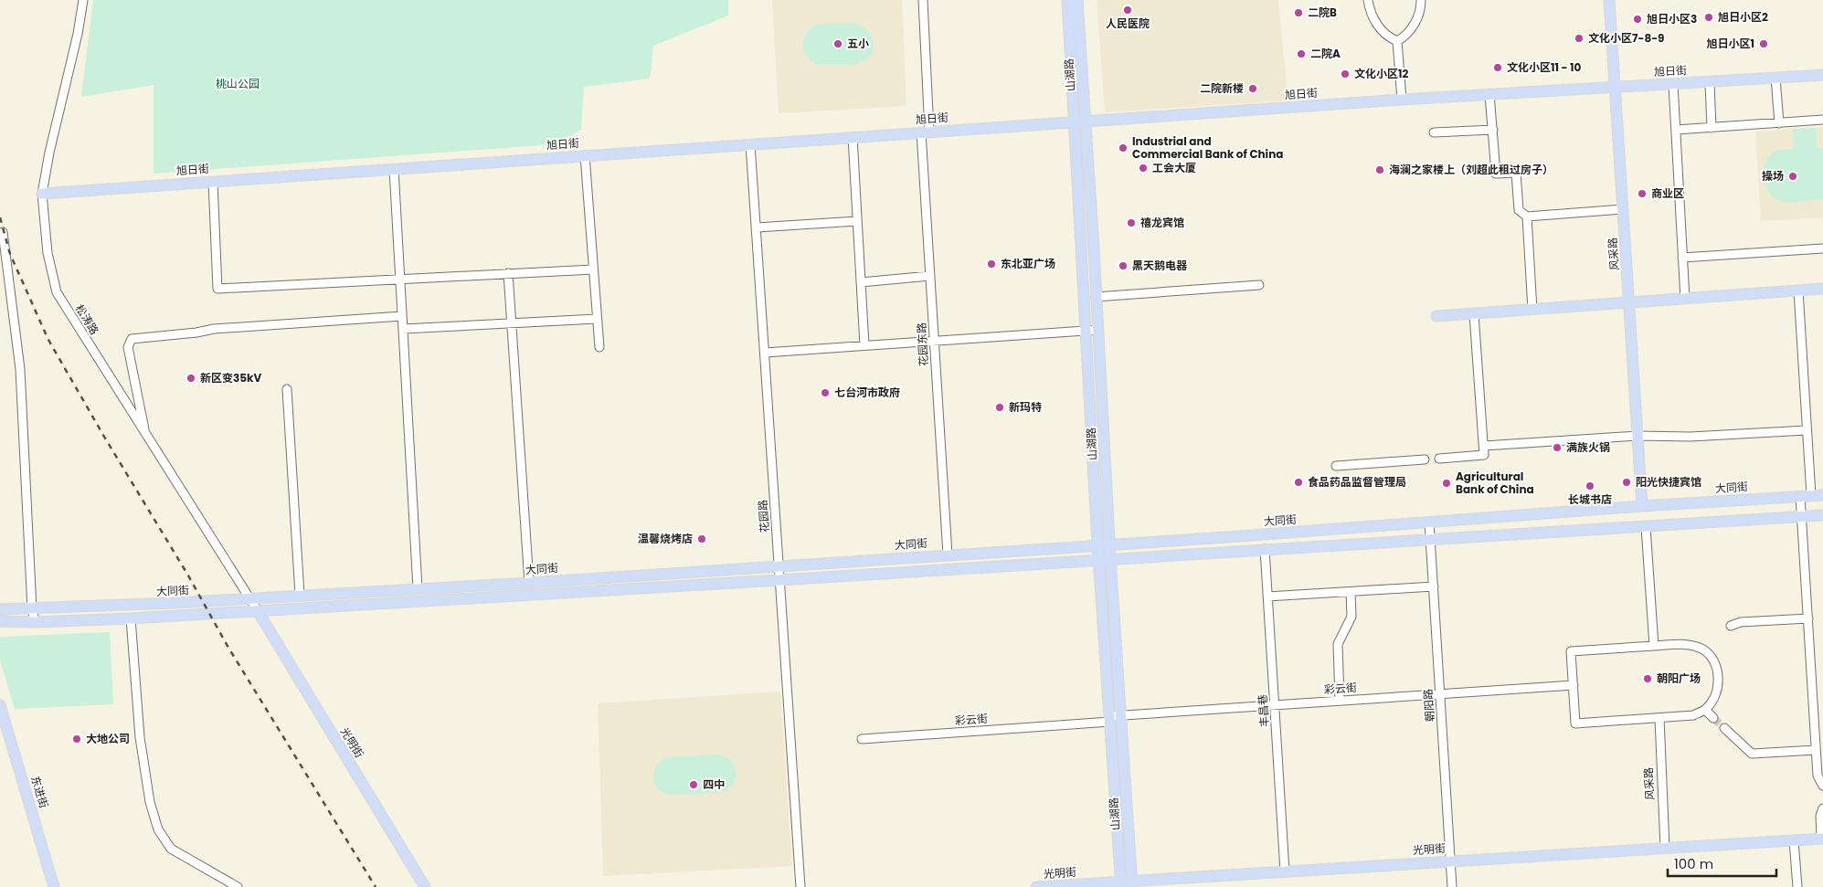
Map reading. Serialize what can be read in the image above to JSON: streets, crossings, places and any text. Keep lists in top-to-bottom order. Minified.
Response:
{"streets":{"main road":["旭日街","山湖路","风采路","大同街","光明街","东进街"],"street":["松涛路","花园东路","花园路","彩云街","朝阳路","丰昌巷"]},"crossings":[["旭日街","山湖路"],["旭日街","风采路"],["旭日街","松涛路"],["旭日街","花园东路"],["旭日街","花园路"],["山湖路","大同街"],["山湖路","彩云街"],["山湖路","光明街"],["风采路","大同街"],["风采路","光明街"],["松涛路","大同街"],["松涛路","光明街"],["花园东路","大同街"],["大同街","花园路"],["大同街","朝阳路"],["彩云街","朝阳路"],["彩云街","丰昌巷"],["朝阳路","光明街"],["丰昌巷","光明街"]],"parks":["桃山公园"],"places":["人民医院","二院B","旭日小区2","旭日小区3","文化小区7-8-9","五小","旭日小区1","二院A","文化小区11 - 10","文化小区12","二院新楼","Industrial and Commercial Bank of China","工会大厦","海澜之家楼上（刘超此租过房子）","操场","商业区","禧龙宾馆","东北亚广场","黑天鹅电器","新区变35kV","七台河市政府","新玛特","满族火锅","食品药品监督管理局","阳光快捷宾馆","Agricultural Bank of China","长城书店","温馨烧烤店","朝阳广场","大地公司","四中"],"scale_bar":"100 m"}
